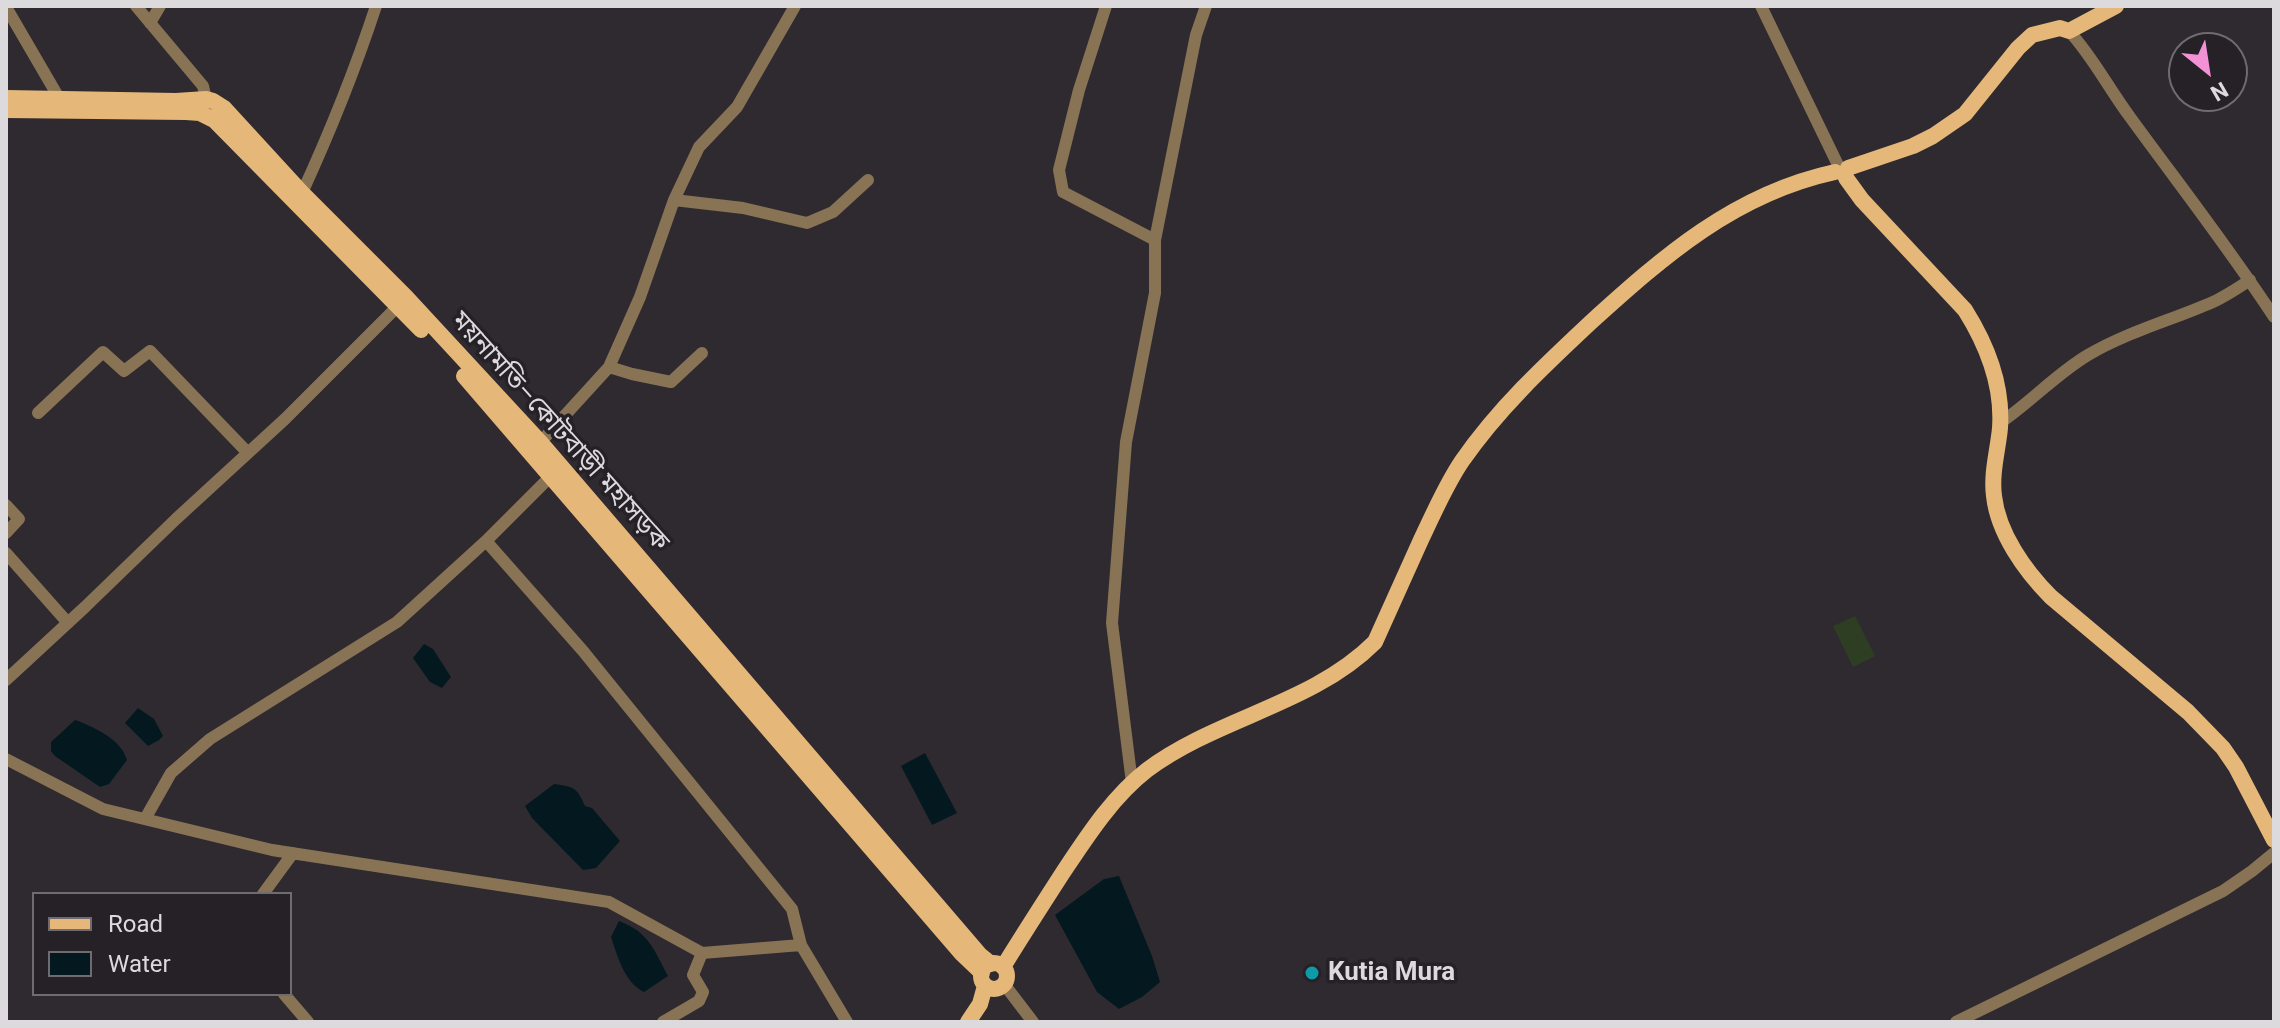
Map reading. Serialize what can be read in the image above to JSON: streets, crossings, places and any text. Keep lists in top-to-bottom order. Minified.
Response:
{"streets":{"main road":["ময়নামতি–কোটবাড়ী মহাসড়ক"]},"places":["Kutia Mura"],"legend":["Road","Water"],"north":"bottom right"}
